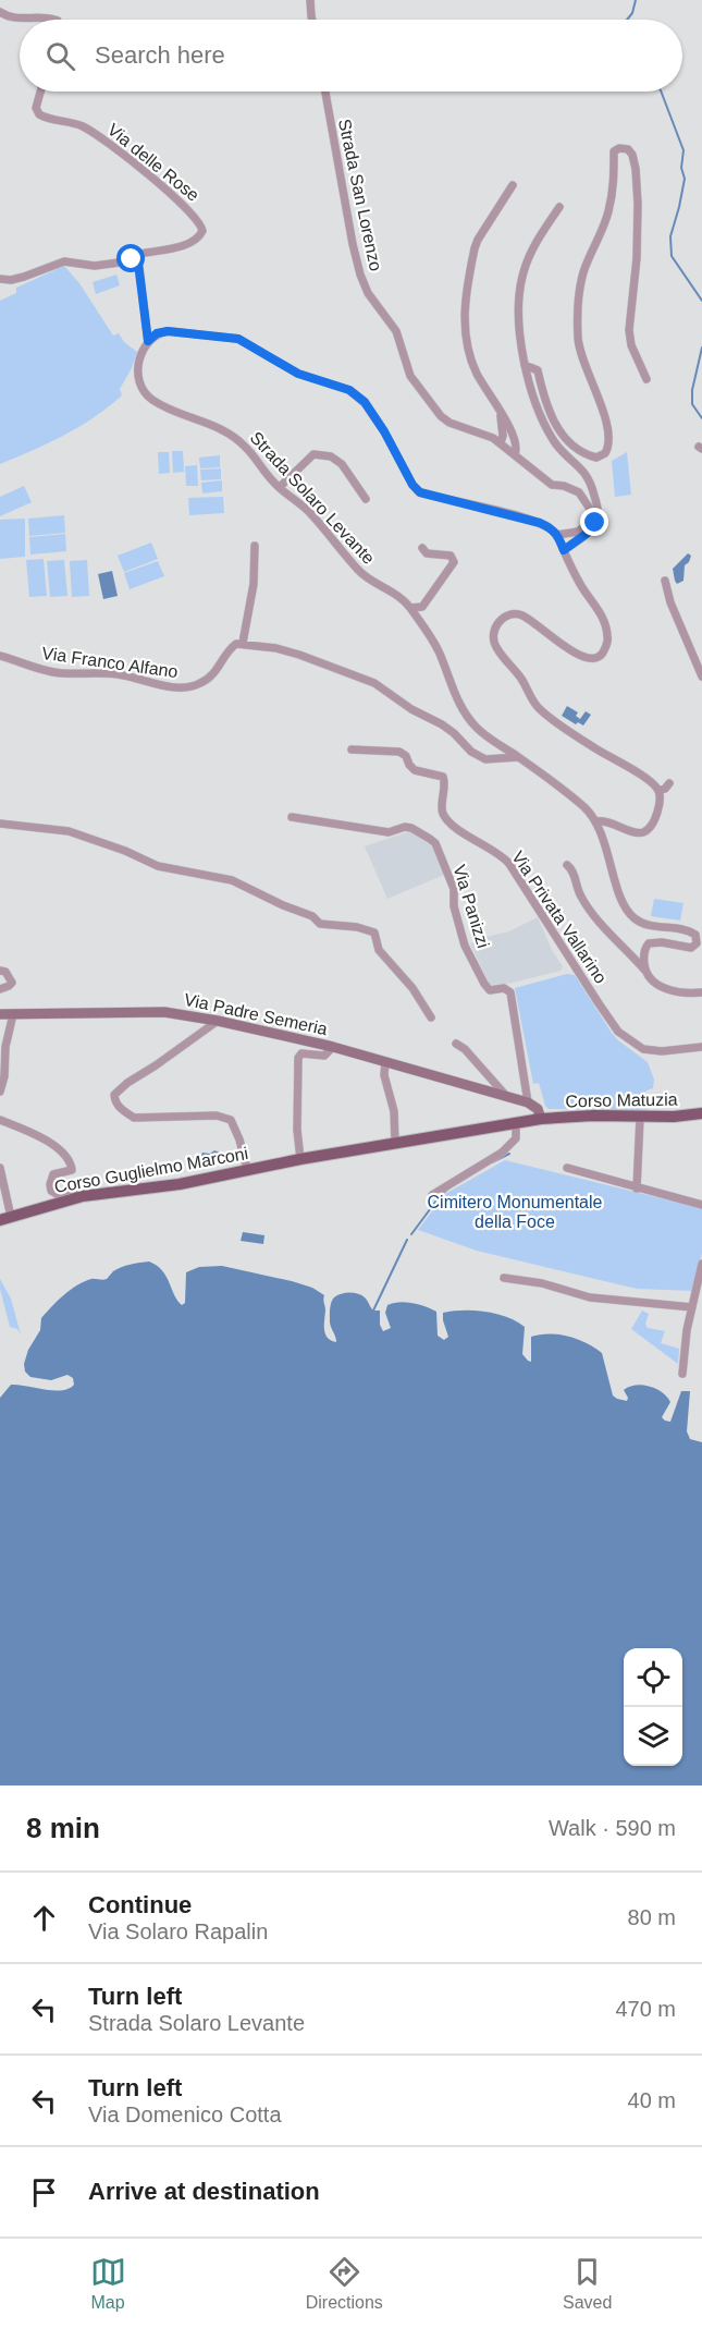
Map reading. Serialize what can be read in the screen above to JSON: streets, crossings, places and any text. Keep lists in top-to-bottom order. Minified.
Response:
{"streets":{"main road":["Via Padre Semeria","Corso Matuzia","Corso Guglielmo Marconi"],"street":["Via delle Rose","Strada San Lorenzo","Strada Solaro Levante","Via Franco Alfano","Via Panizzi","Via Privata Vallarino"]},"crossings":[["Via Panizzi","Via Padre Semeria"]],"parks":["Cimitero Monumentale della Foce"],"page":{"search":"Search here","heading":["8 min","Walk · 590 m"],"list":[["Continue","Via Solaro Rapalin","80 m"],["Turn left","Strada Solaro Levante","470 m"],["Turn left","Via Domenico Cotta","40 m"],"Arrive at destination"],"nav":["Map","Directions","Saved"]}}
